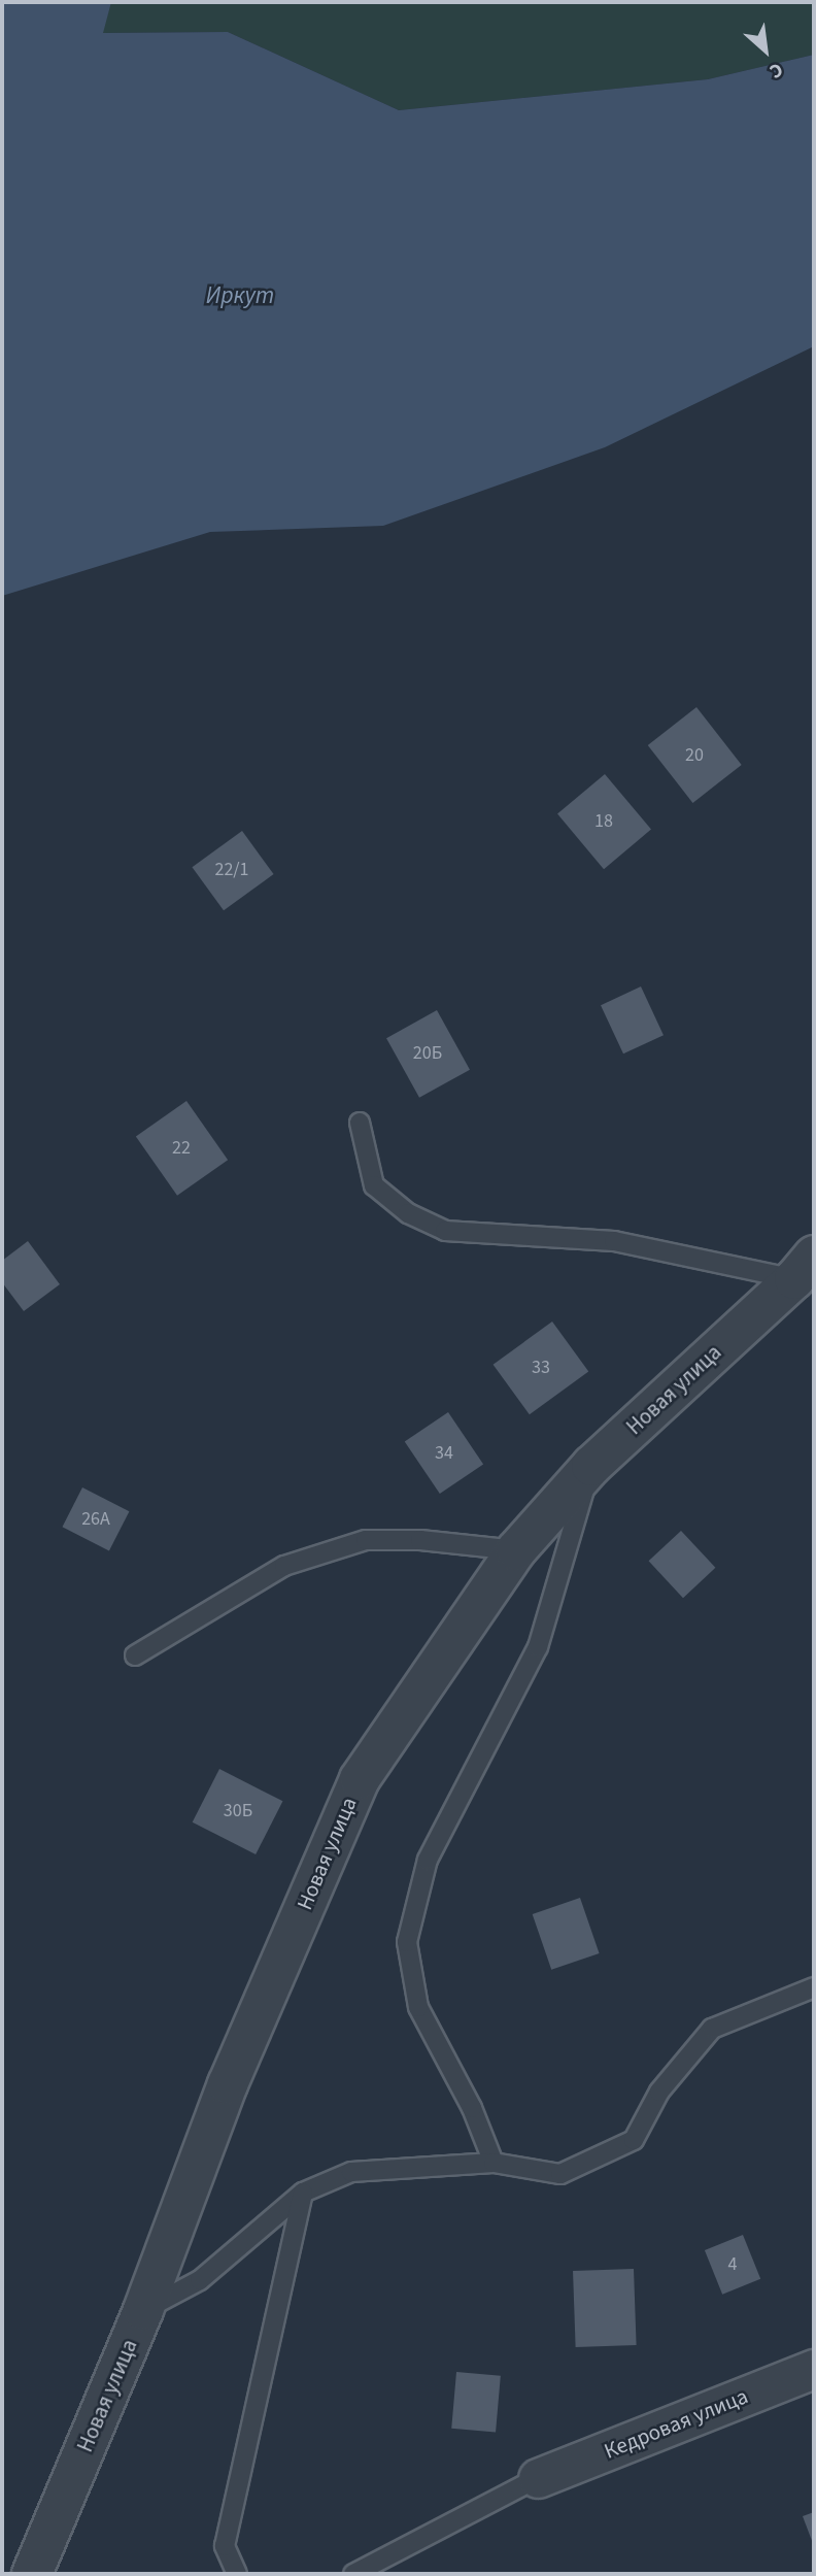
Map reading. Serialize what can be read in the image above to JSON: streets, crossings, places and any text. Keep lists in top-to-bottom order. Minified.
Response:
{"streets":{"street":["Новая улица","Кедровая улица"]},"water":["Иркут"],"house_numbers":["20","18","22/1","20Б","22","33","34","26А","30Б","4"],"north":"bottom right"}
